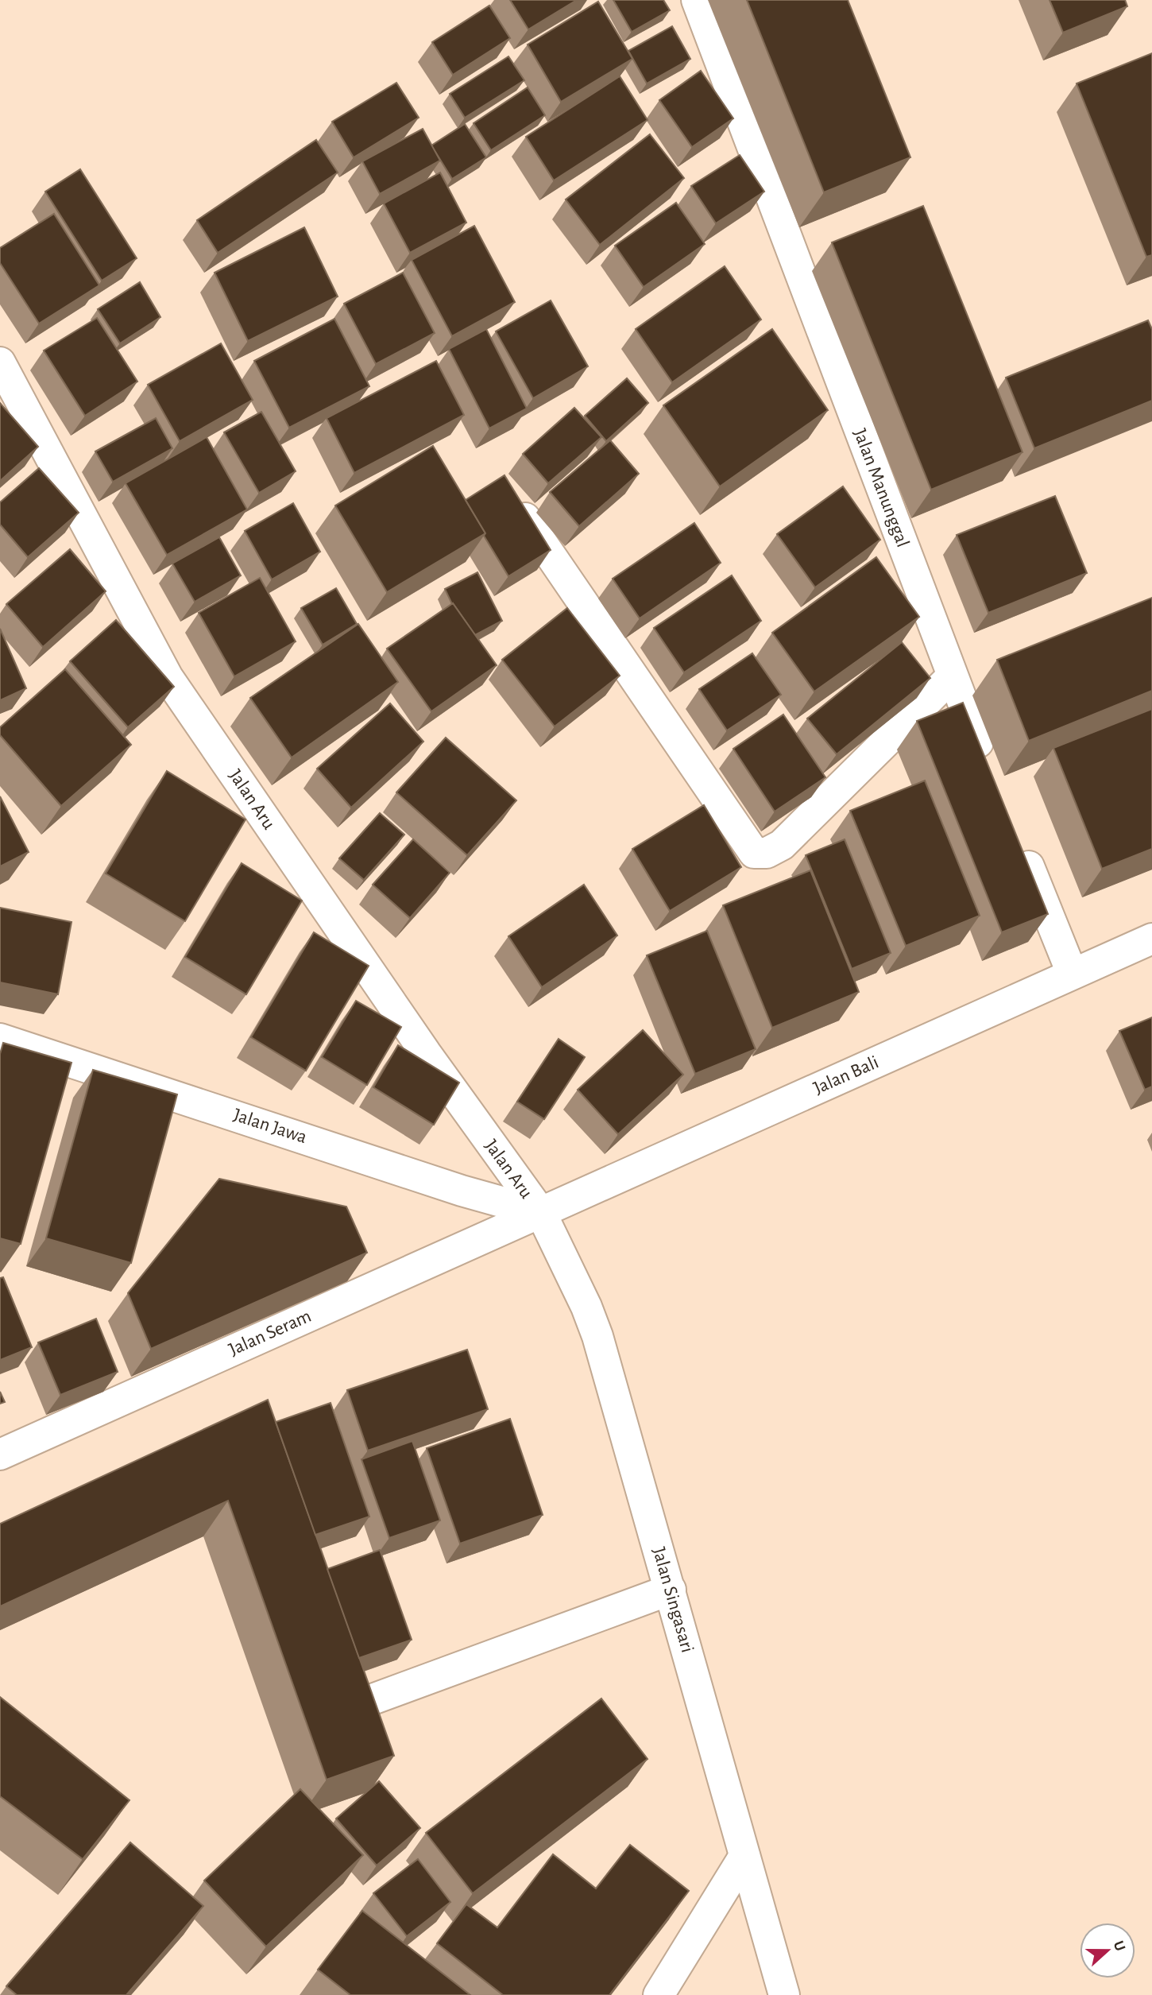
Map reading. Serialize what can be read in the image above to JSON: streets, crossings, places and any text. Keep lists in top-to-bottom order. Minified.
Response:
{"streets":{"street":["Jalan Manunggal","Jalan Aru","Jalan Bali","Jalan Jawa","Jalan Seram","Jalan Singasari"]},"crossings":[["Jalan Aru","Jalan Bali"],["Jalan Aru","Jalan Jawa"],["Jalan Aru","Jalan Seram"],["Jalan Aru","Jalan Singasari"],["Jalan Bali","Jalan Jawa"],["Jalan Bali","Jalan Seram"],["Jalan Bali","Jalan Singasari"],["Jalan Jawa","Jalan Seram"],["Jalan Jawa","Jalan Singasari"],["Jalan Seram","Jalan Singasari"]],"north":"right"}
